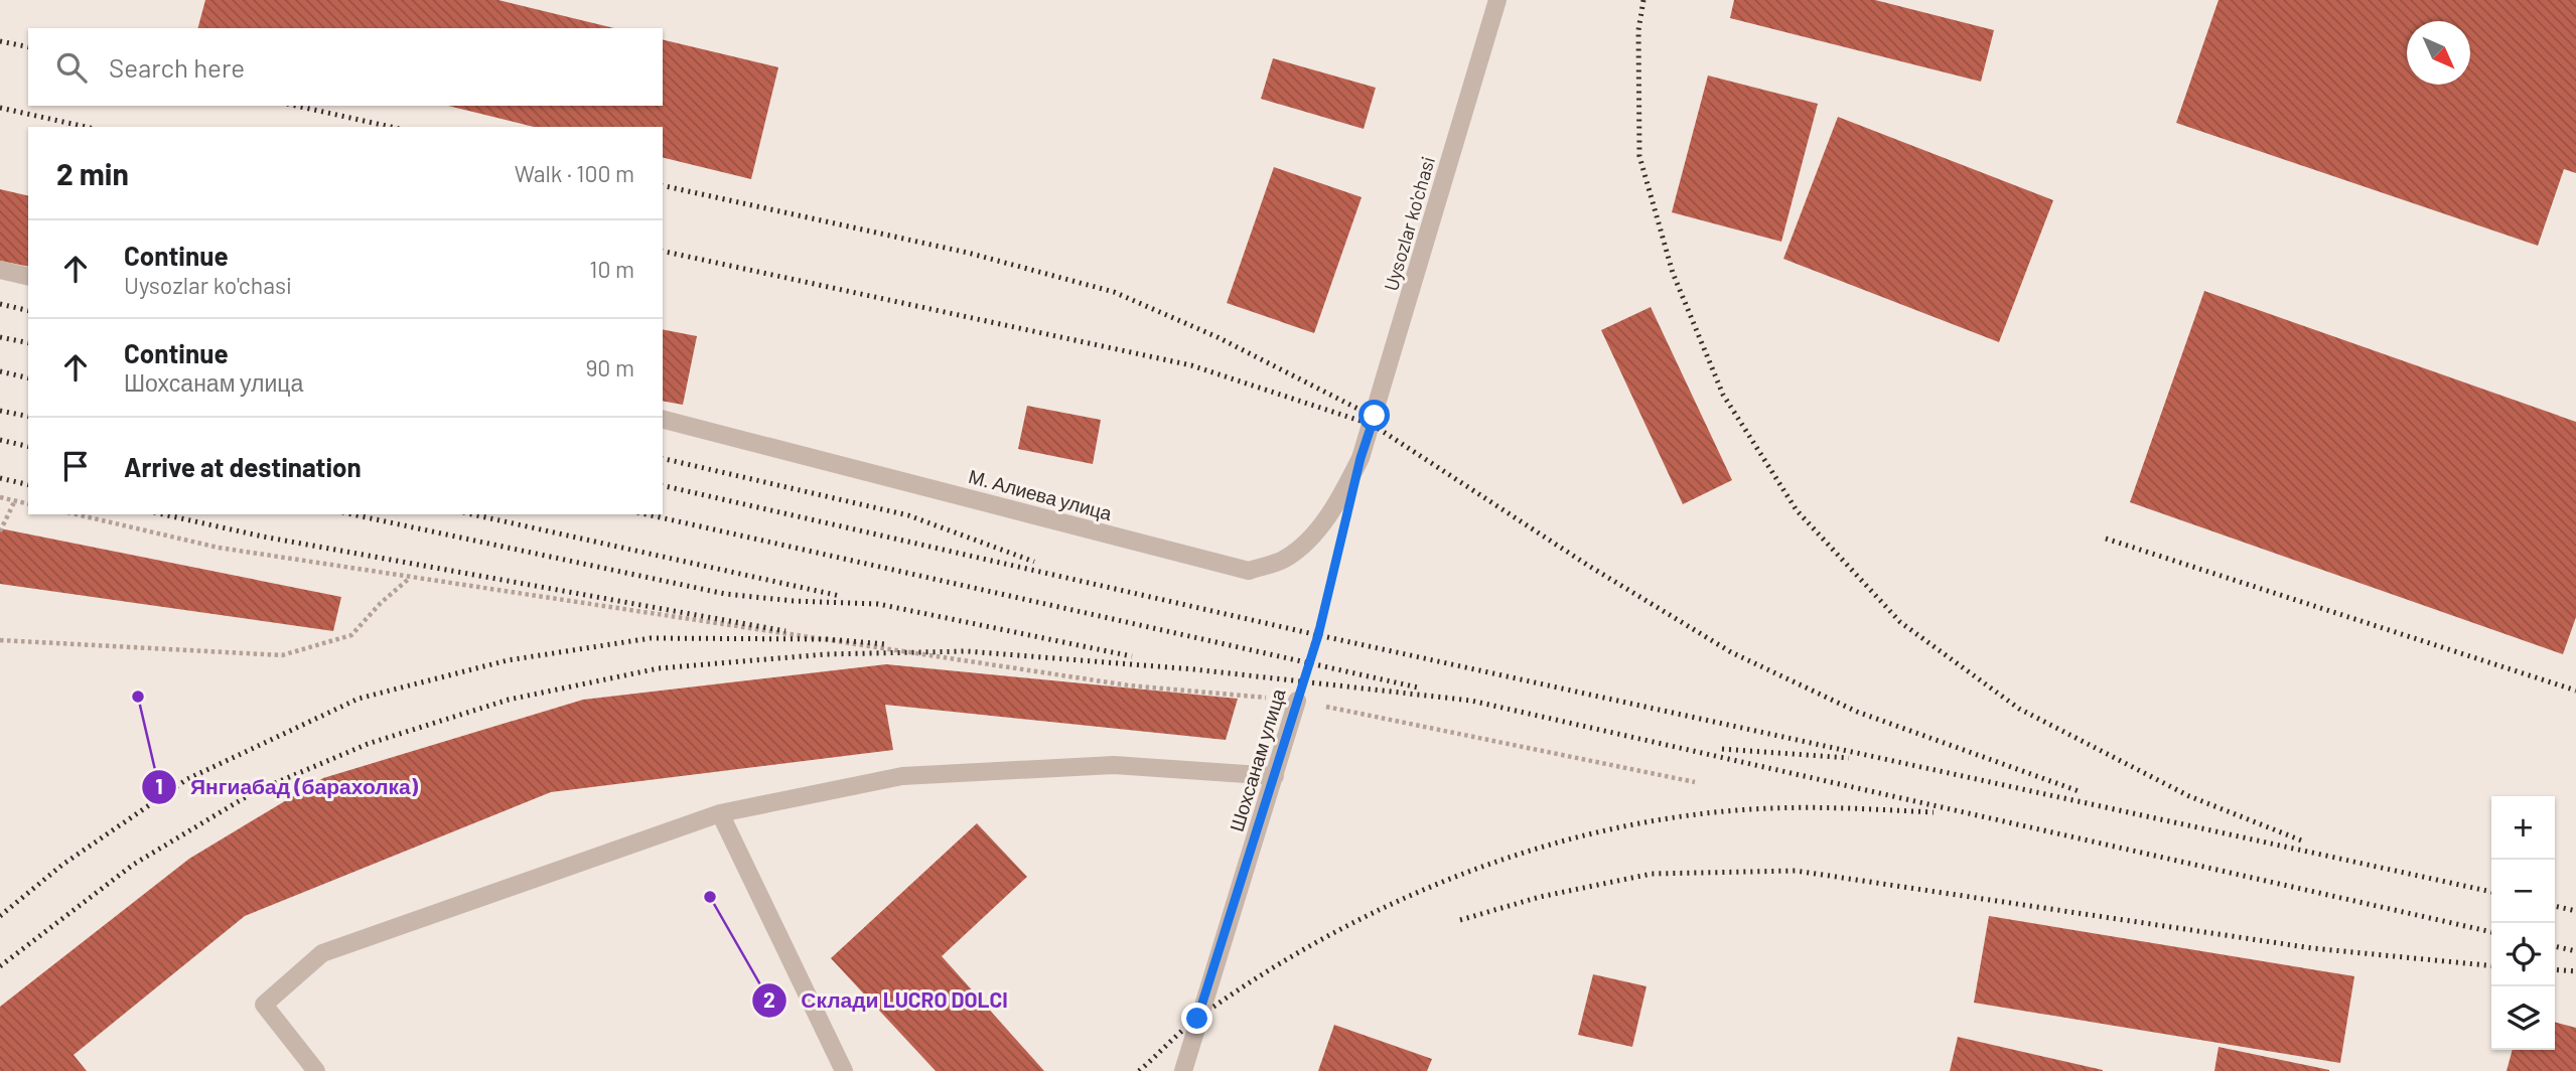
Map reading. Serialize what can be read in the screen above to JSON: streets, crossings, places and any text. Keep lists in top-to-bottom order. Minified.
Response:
{"streets":{"street":["Uysozlar ko'chasi","М. Алиева улица","Шохсанам улица"]},"crossings":[["Uysozlar ko'chasi","М. Алиева улица"]],"places":["Янгиабад (барахолка)","Склади LUCRO DOLCI"],"north":"bottom right","page":{"search":"Search here","heading":["2 min","Walk · 100 m"],"list":[["Continue","Uysozlar ko'chasi","10 m"],["Continue","Шохсанам улица","90 m"],"Arrive at destination"],"map_buttons":["+","−"]}}
